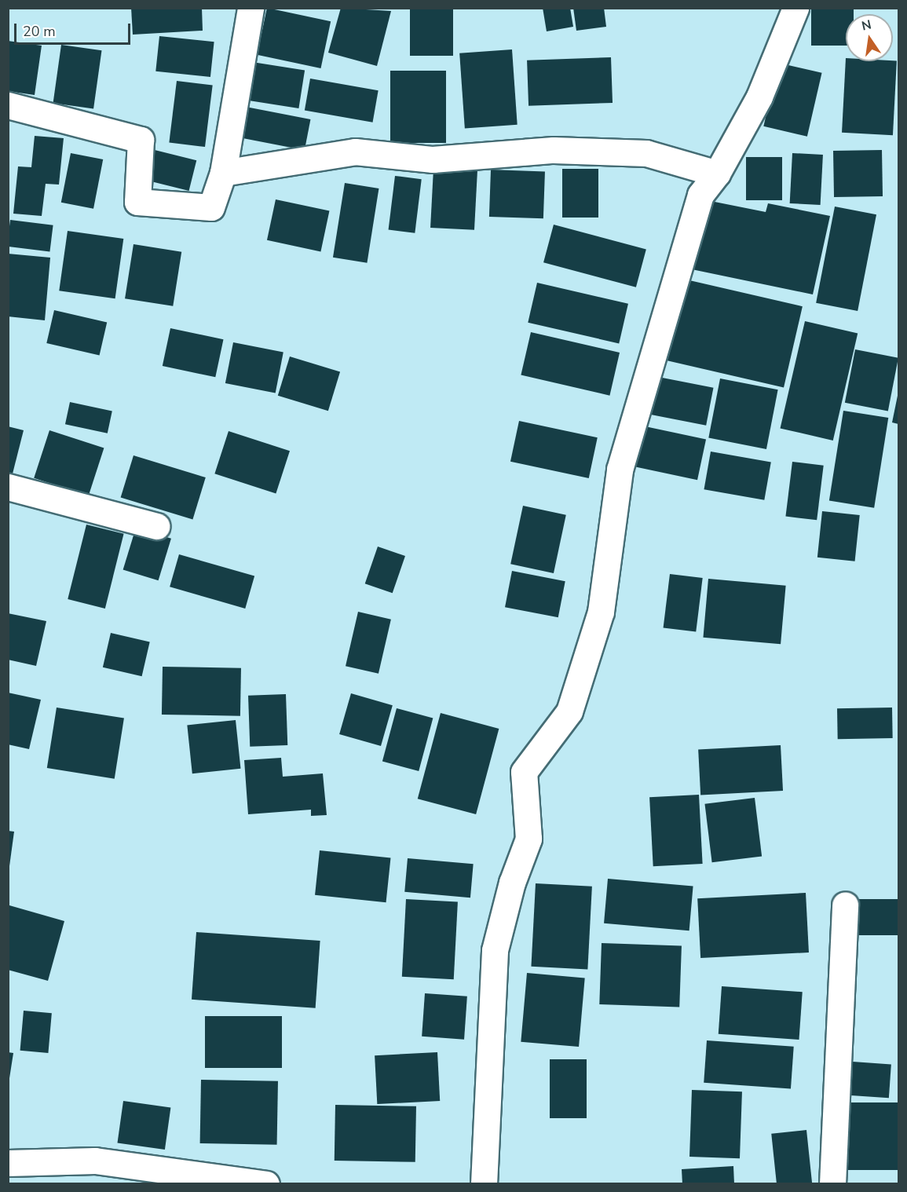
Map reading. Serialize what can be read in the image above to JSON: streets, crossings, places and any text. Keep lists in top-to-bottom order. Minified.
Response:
{"scale_bar":"20 m","north":"top"}
